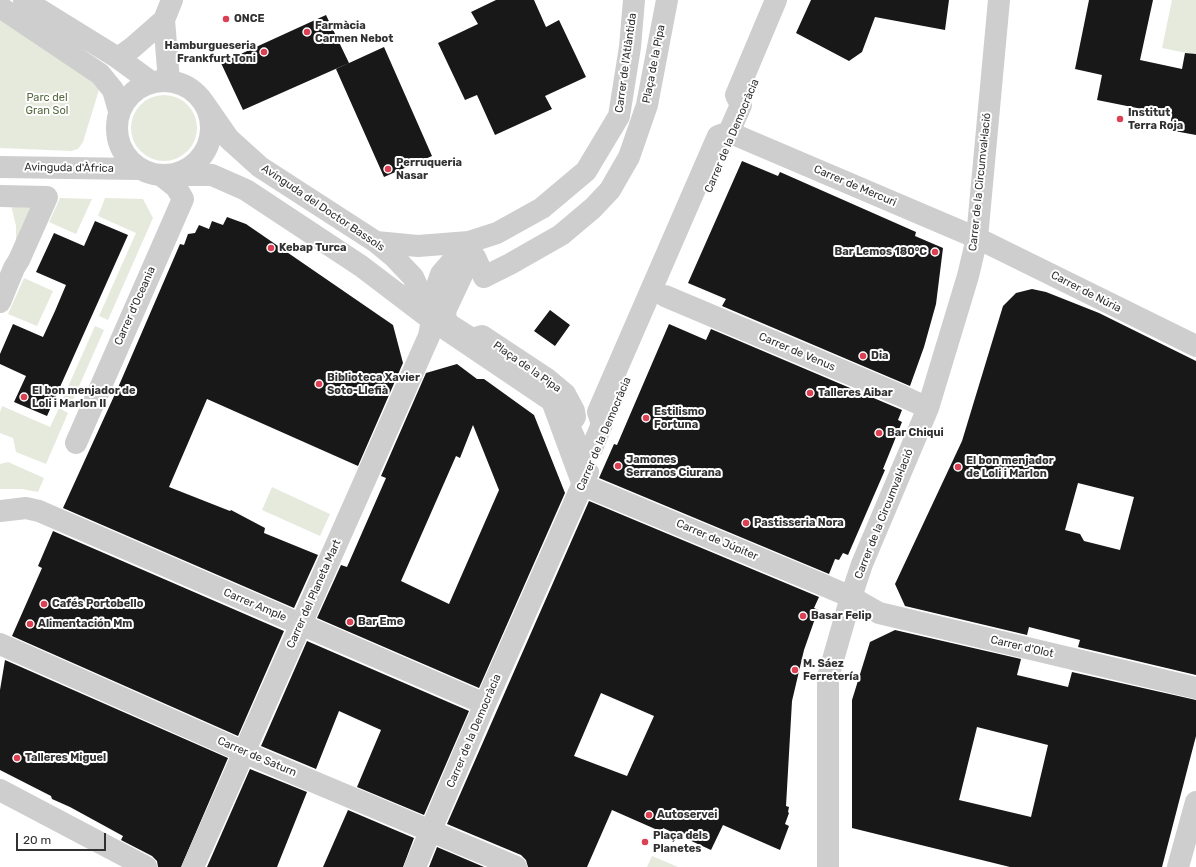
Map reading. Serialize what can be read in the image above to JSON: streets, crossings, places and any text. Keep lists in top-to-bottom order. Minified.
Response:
{"streets":{"street":["Carrer de l'Atlàntida","Plaça de la Pipa","Carrer de la Democràcia","Avinguda d'Àfrica","Carrer de la Circumval·lació","Carrer de Mercuri","Avinguda del Doctor Bassols","Carrer de Núria","Carrer d'Oceania","Carrer de Venus","Carrer de Júpiter","Carrer del Planeta Mart","Carrer Ample","Carrer d'Olot","Carrer de Saturn"]},"crossings":[["Carrer de l'Atlàntida","Avinguda del Doctor Bassols"],["Carrer de l'Atlàntida","Carrer del Planeta Mart"],["Carrer de la Democràcia","Carrer de Mercuri"],["Carrer de la Democràcia","Carrer de Venus"],["Carrer de la Democràcia","Carrer de Júpiter"],["Carrer de la Democràcia","Carrer Ample"],["Carrer de la Democràcia","Carrer de Saturn"],["Avinguda d'Àfrica","Avinguda del Doctor Bassols"],["Avinguda d'Àfrica","Carrer d'Oceania"],["Carrer de la Circumval·lació","Carrer de Mercuri"],["Carrer de la Circumval·lació","Carrer de Núria"],["Carrer de la Circumval·lació","Carrer de Venus"],["Carrer de la Circumval·lació","Carrer de Júpiter"],["Carrer de la Circumval·lació","Carrer d'Olot"],["Carrer de Mercuri","Carrer de Núria"],["Avinguda del Doctor Bassols","Carrer d'Oceania"],["Avinguda del Doctor Bassols","Carrer del Planeta Mart"],["Carrer de Júpiter","Carrer d'Olot"],["Carrer del Planeta Mart","Carrer Ample"],["Carrer del Planeta Mart","Carrer de Saturn"]],"parks":["Parc del Gran Sol"],"places":["ONCE","Farmàcia Carmen Nebot","Hamburgueseria Frankfurt Toni","Institut Terra Roja","Perruqueria Nasar","Kebap Turca","Bar Lemos 180°C","Dia","Biblioteca Xavier Soto-Llefià","Talleres Aibar","El bon menjador de Loli i Marlon II","Estilismo Fortuna","Bar Chiqui","Jamones Serranos Ciurana","El bon menjador de Loli i Marlon","Pastisseria Nora","Cafés Portobello","Basar Felip","Bar Eme","Alimentación Mm","M. Sáez Ferretería","Talleres Miguel","Autoservei","Plaça dels Planetes"],"scale_bar":"20 m"}
